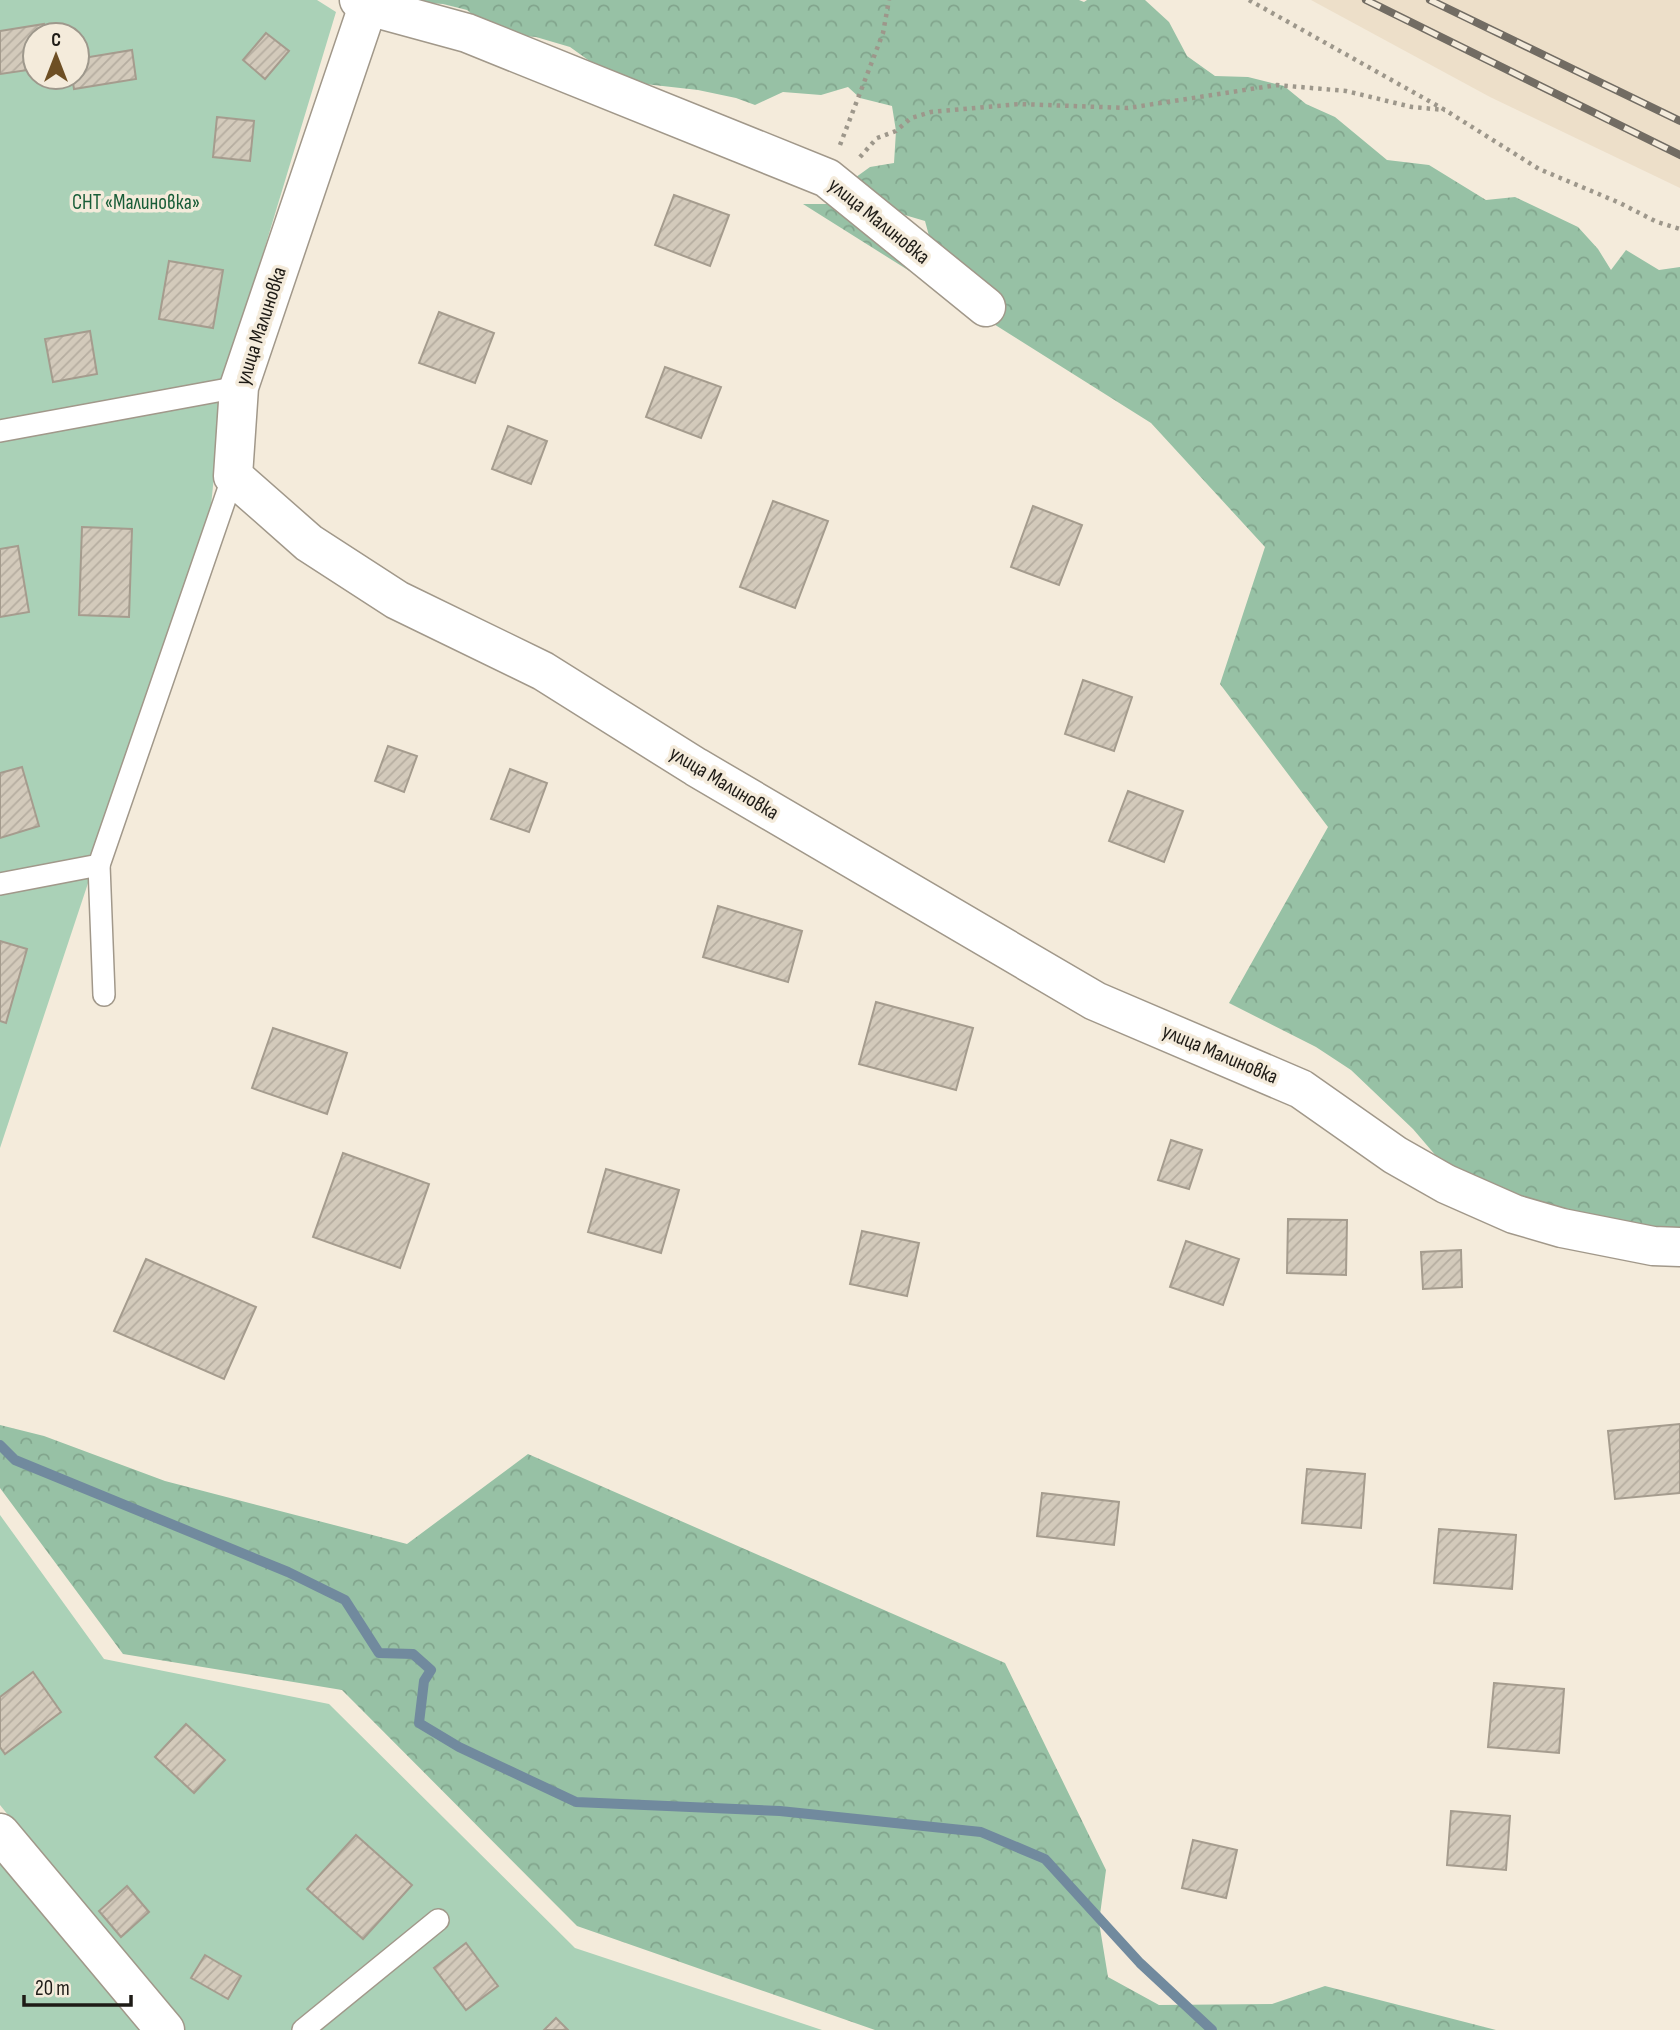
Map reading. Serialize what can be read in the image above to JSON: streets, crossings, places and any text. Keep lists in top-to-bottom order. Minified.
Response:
{"streets":{"street":["улица Малиновка"]},"parks":["СНТ «Малиновка»"],"scale_bar":"20 m","north":"top"}
